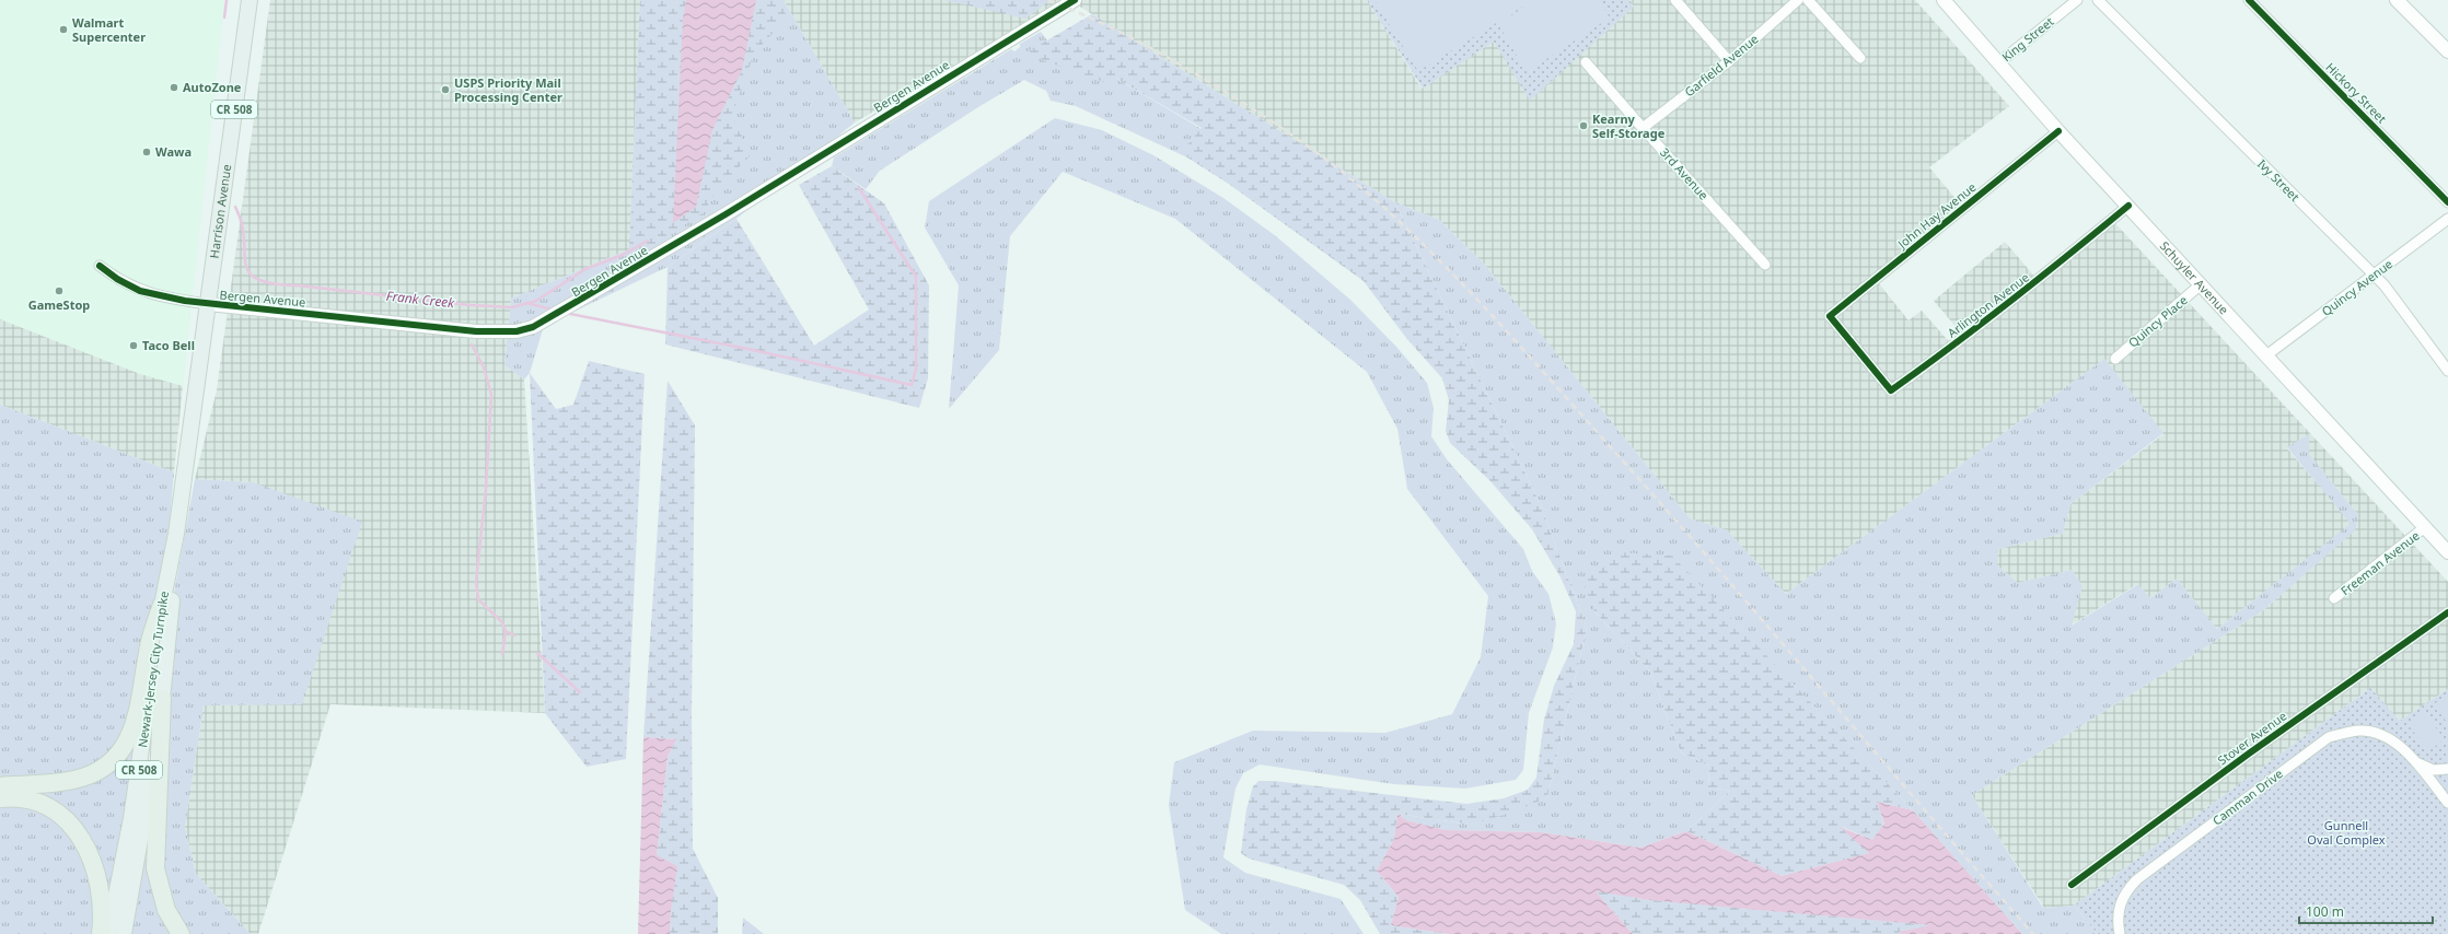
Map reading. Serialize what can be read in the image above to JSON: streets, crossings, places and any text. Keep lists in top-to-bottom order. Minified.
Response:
{"streets":{"main road":["CR 508","Harrison Avenue","Newark-Jersey City Turnpike"],"street":["King Street","Garfield Avenue","Bergen Avenue","Hickory Street","3rd Avenue","Ivy Street","John Hay Avenue","Schuyler Avenue","Quincy Avenue","Arlington Avenue","Quincy Place","Freeman Avenue","Stover Avenue","Camman Drive"]},"crossings":[["King Street","Schuyler Avenue"],["Garfield Avenue","3rd Avenue"],["Bergen Avenue","Harrison Avenue"],["Ivy Street","Quincy Avenue"],["Harrison Avenue","Newark-Jersey City Turnpike"],["John Hay Avenue","Schuyler Avenue"],["John Hay Avenue","Arlington Avenue"],["Schuyler Avenue","Quincy Avenue"],["Schuyler Avenue","Arlington Avenue"],["Schuyler Avenue","Quincy Place"],["Schuyler Avenue","Freeman Avenue"]],"water":["Frank Creek"],"parks":["Gunnell Oval Complex"],"places":["Walmart Supercenter","AutoZone","USPS Priority Mail Processing Center","Kearny Self-Storage","Wawa","GameStop","Taco Bell"],"scale_bar":"100 m"}
